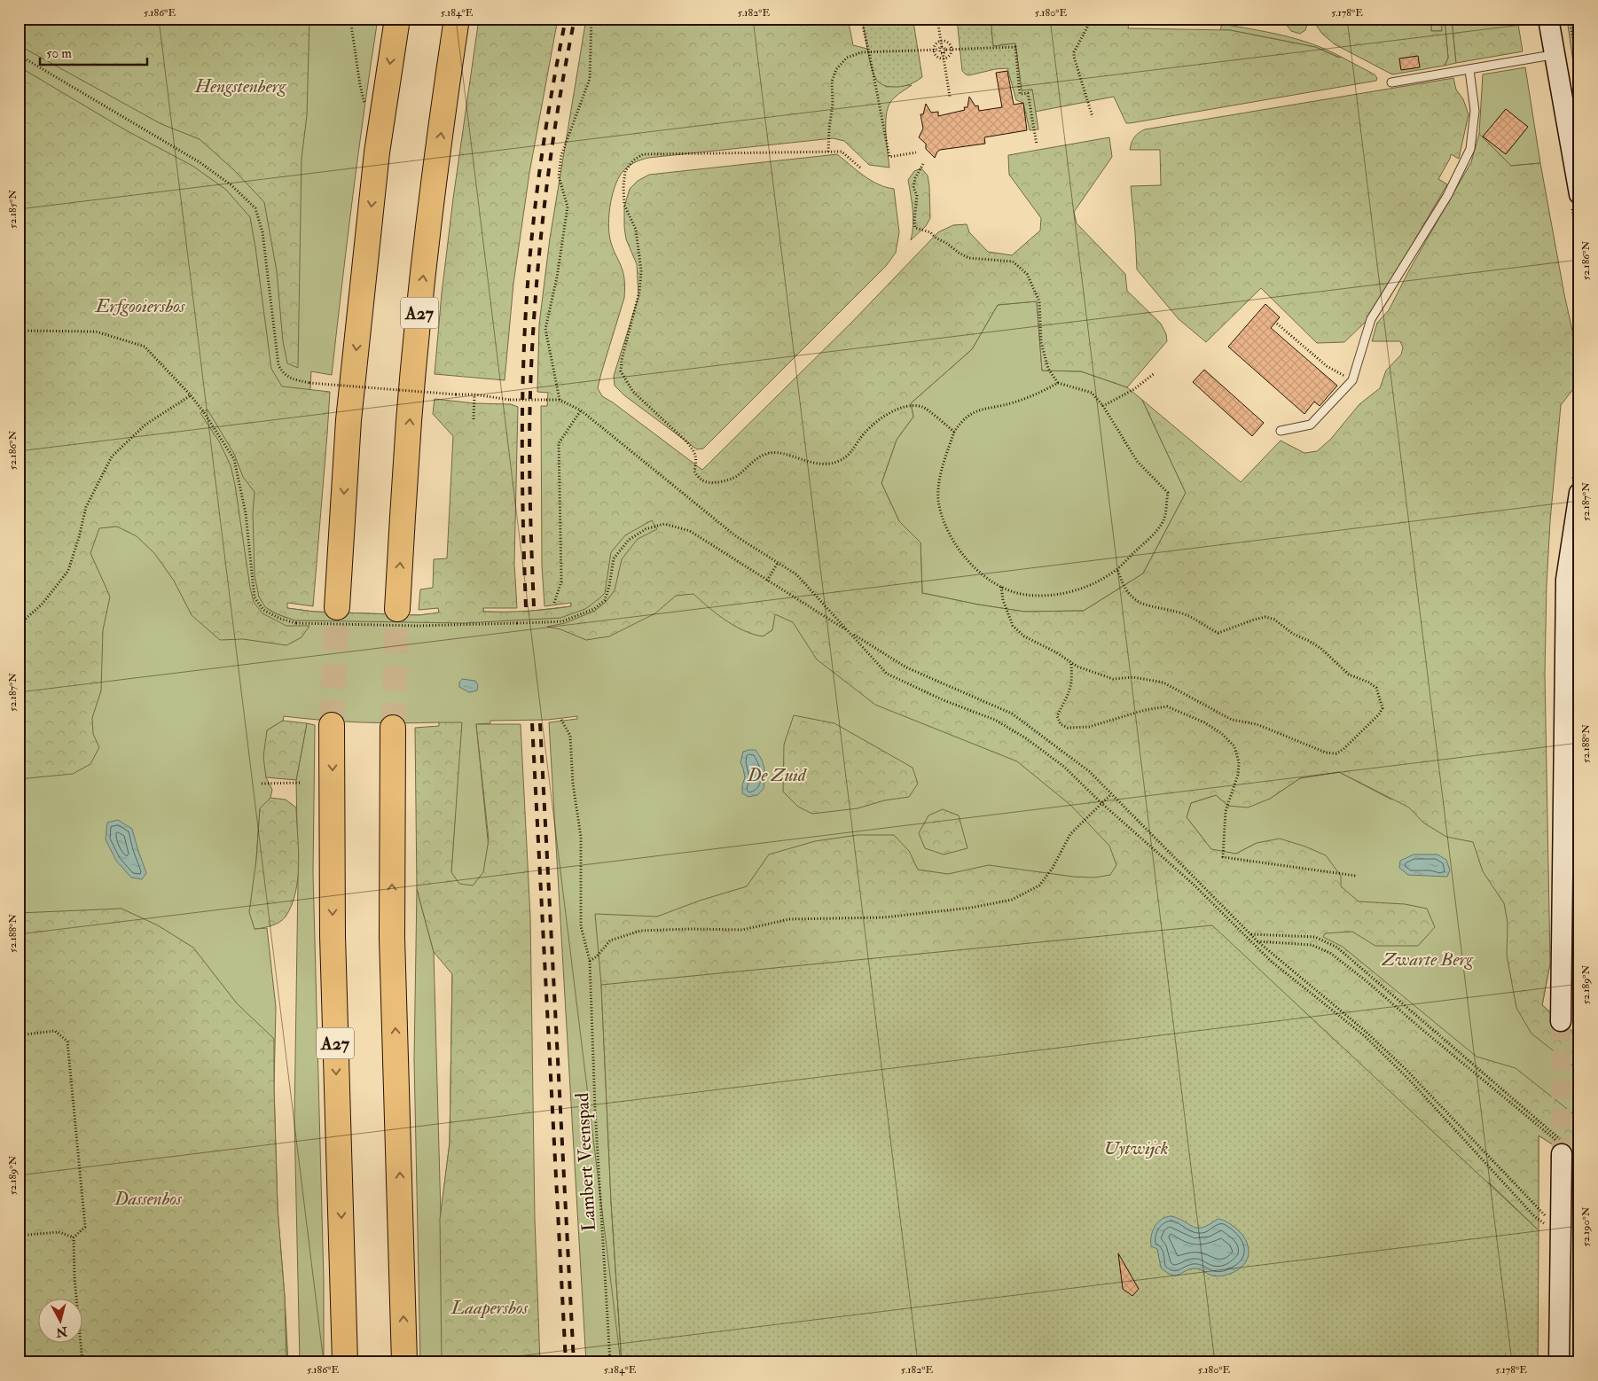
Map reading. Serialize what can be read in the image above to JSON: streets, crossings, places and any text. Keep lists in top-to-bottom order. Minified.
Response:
{"streets":{"highway":["A27"],"path":["Lambert Veenspad"]},"parks":["Hengstenberg","Erfgooiersbos","De Zuid","Zwarte Berg","Uytwijck","Dassenbos","Laapersbos"],"scale_bar":"50 m","north":"bottom","coordinates":["5.186°E","5.184°E","5.182°E","5.180°E","5.178°E","52.185°N","52.186°N","52.187°N","52.188°N","52.189°N","52.190°N"]}
